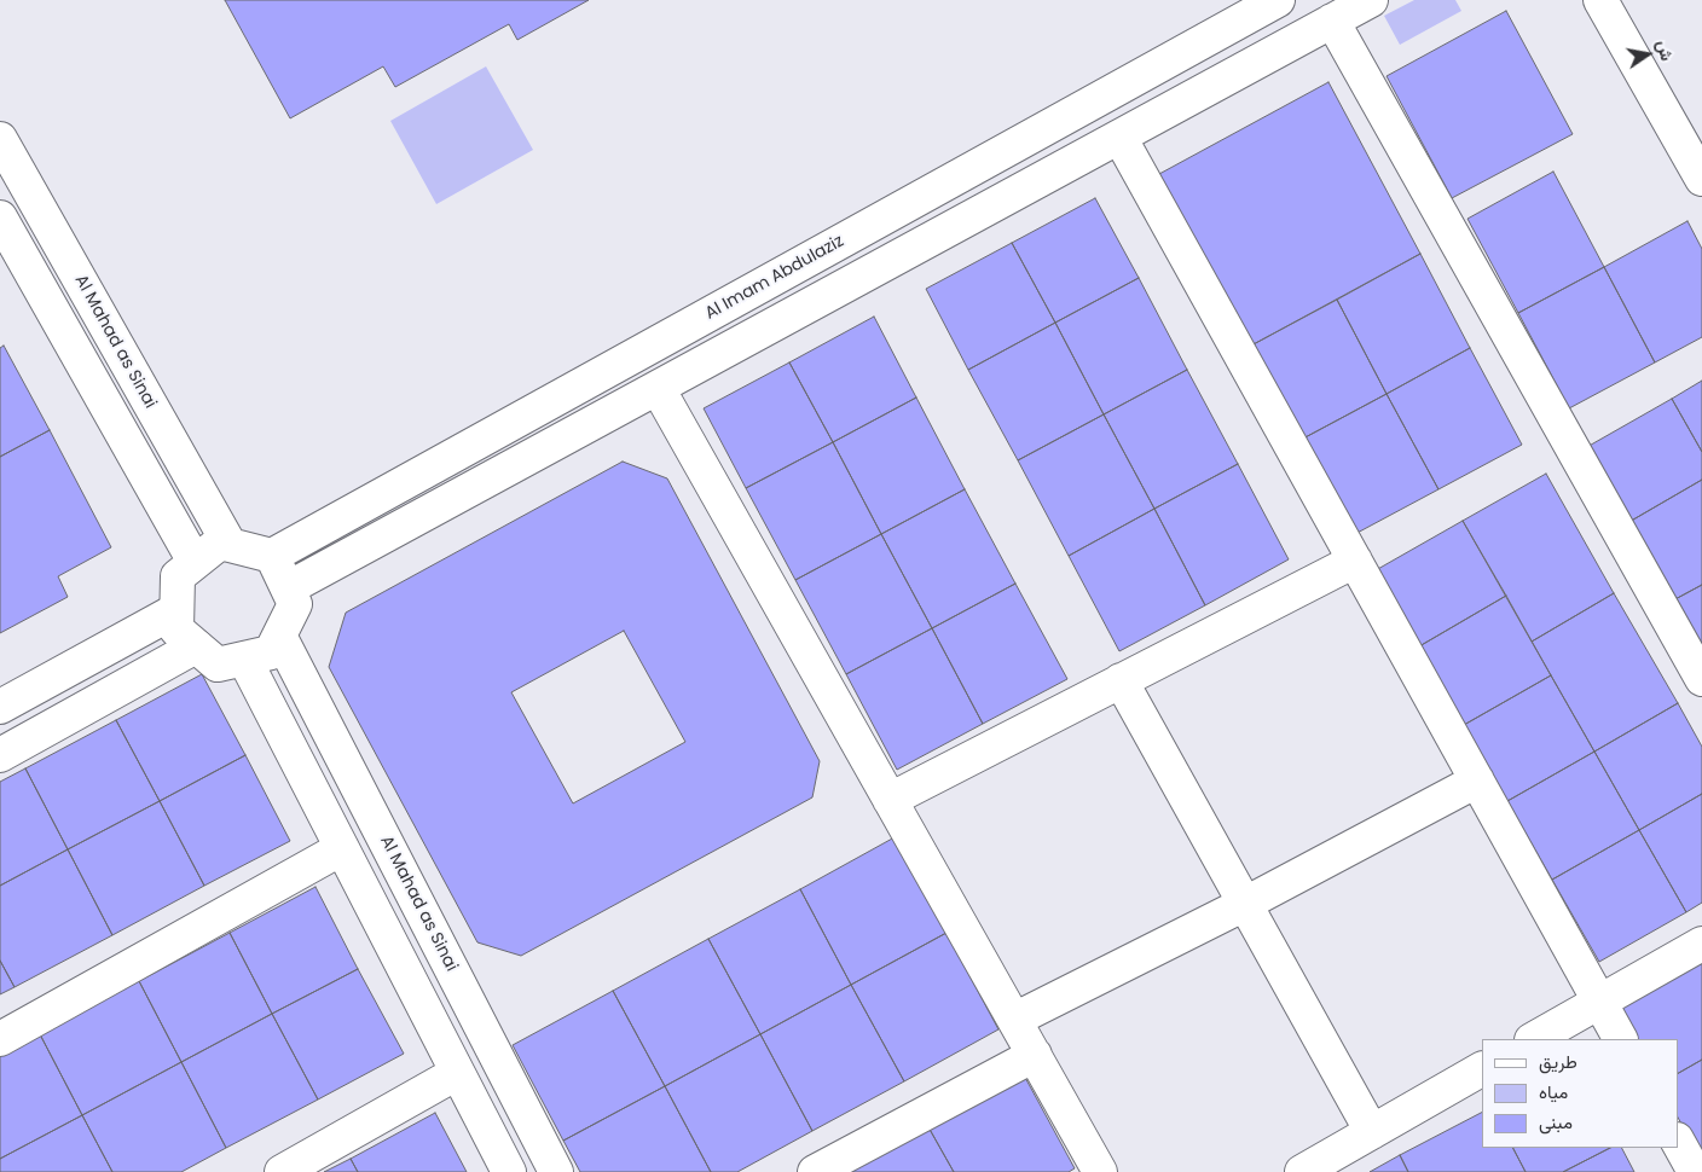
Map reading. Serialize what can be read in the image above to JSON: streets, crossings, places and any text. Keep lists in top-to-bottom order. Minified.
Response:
{"streets":{"street":["Al Imam Abdulaziz","Al Mahad as Sinai"]},"crossings":[["Al Imam Abdulaziz","Al Mahad as Sinai"]],"legend":["طريق","مياه","مبنى"],"north":"right"}
